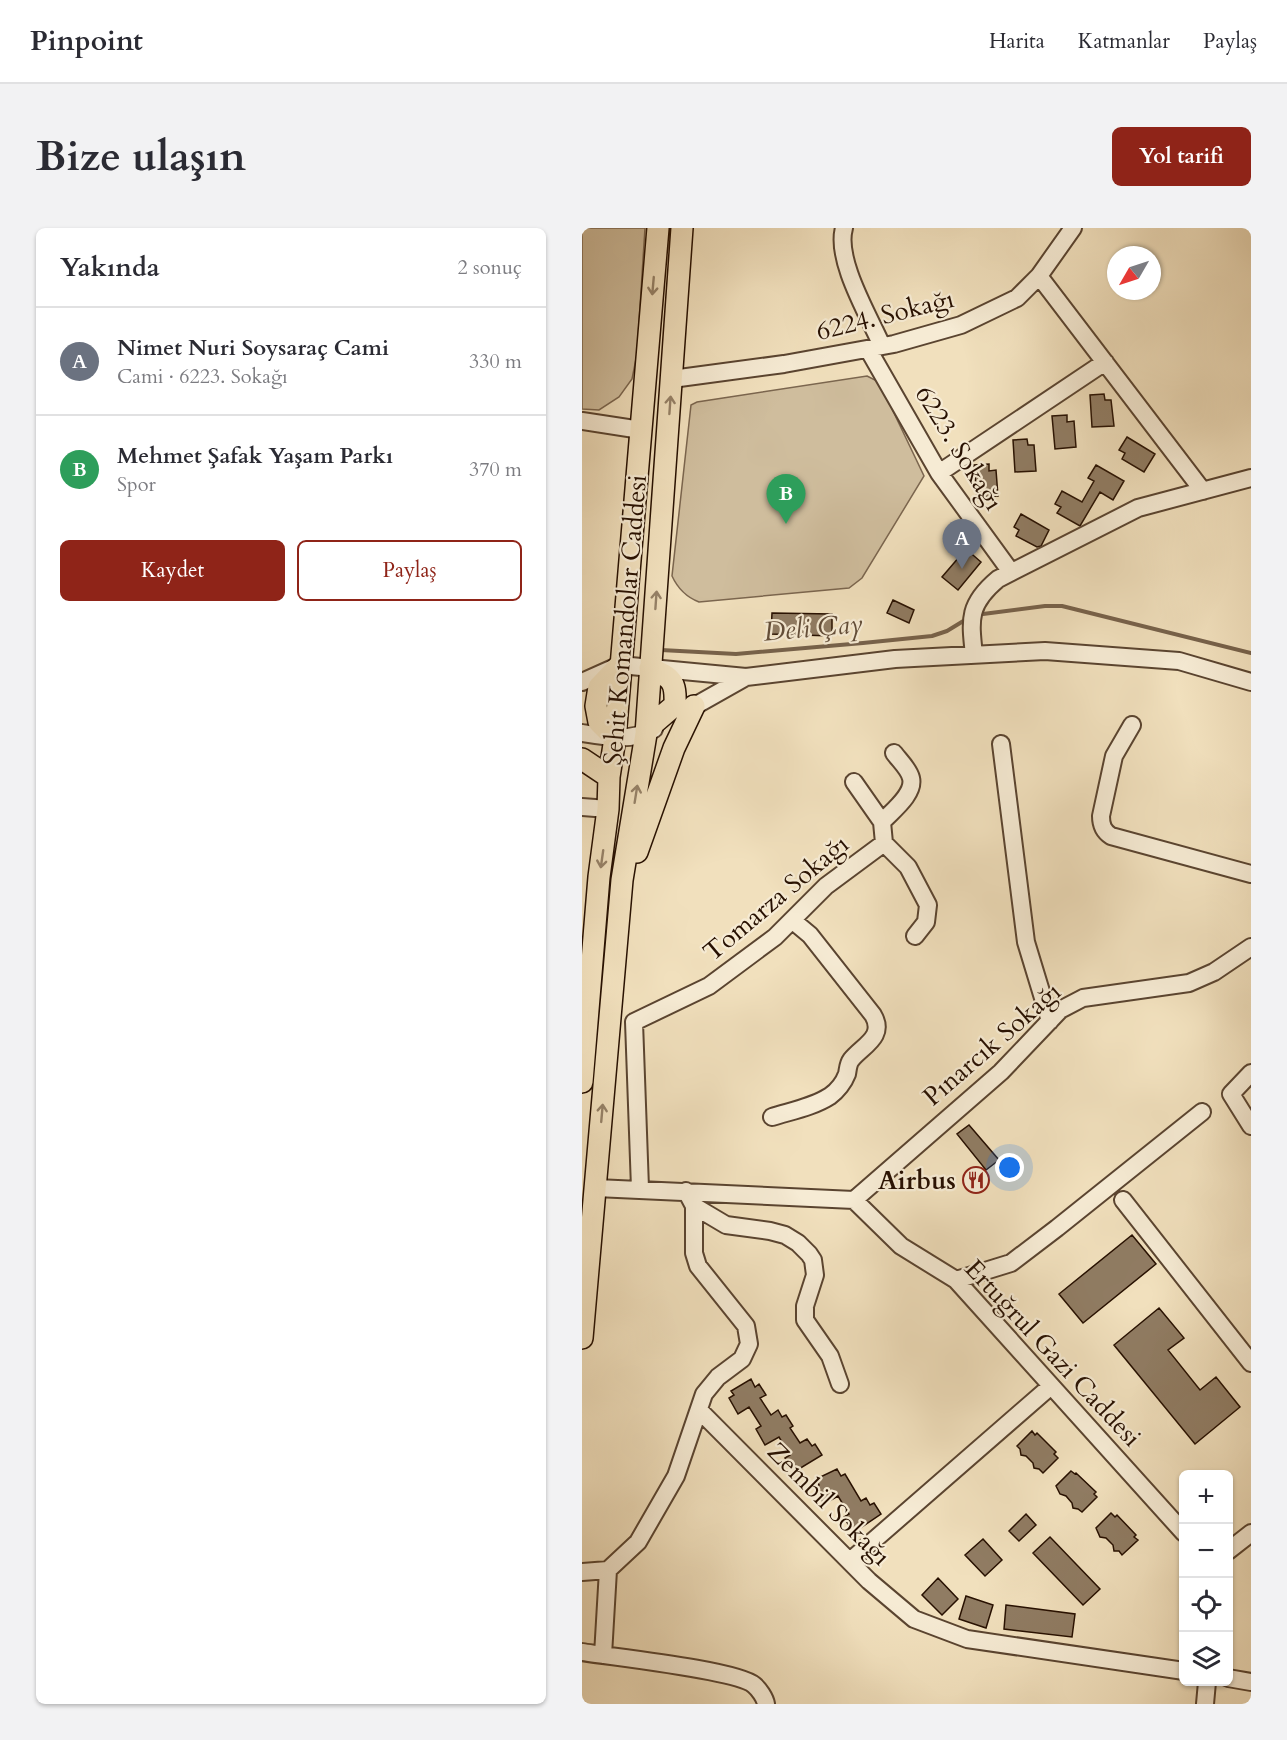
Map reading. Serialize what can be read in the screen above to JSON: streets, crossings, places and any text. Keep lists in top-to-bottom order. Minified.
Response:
{"streets":{"main road":["Şehit Komandolar Caddesi"],"street":["6224. Sokağı","6223. Sokağı","Tomarza Sokağı","Pınarcık Sokağı","Ertuğrul Gazi Caddesi","Zembil Sokağı"]},"crossings":[["6224. Sokağı","6223. Sokağı"],["6224. Sokağı","Şehit Komandolar Caddesi"],["Pınarcık Sokağı","Ertuğrul Gazi Caddesi"]],"water":["Deli Çay"],"places":{"restaurant":["Airbus"]},"north":"bottom left","page":{"header":"Pinpoint","nav":["Harita","Katmanlar","Paylaş"],"buttons":["Yol tarifi",["Kaydet","Paylaş"]],"title":"Bize ulaşın","heading":["Yakında","2 sonuç"],"list":[{"mark":"A","name":"Nimet Nuri Soysaraç Cami","note":"Cami · 6223. Sokağı","value":"330 m"},{"mark":"B","name":"Mehmet Şafak Yaşam Parkı","note":"Spor","value":"370 m"}],"pins":["B","A"],"map_buttons":["+","−"]}}
